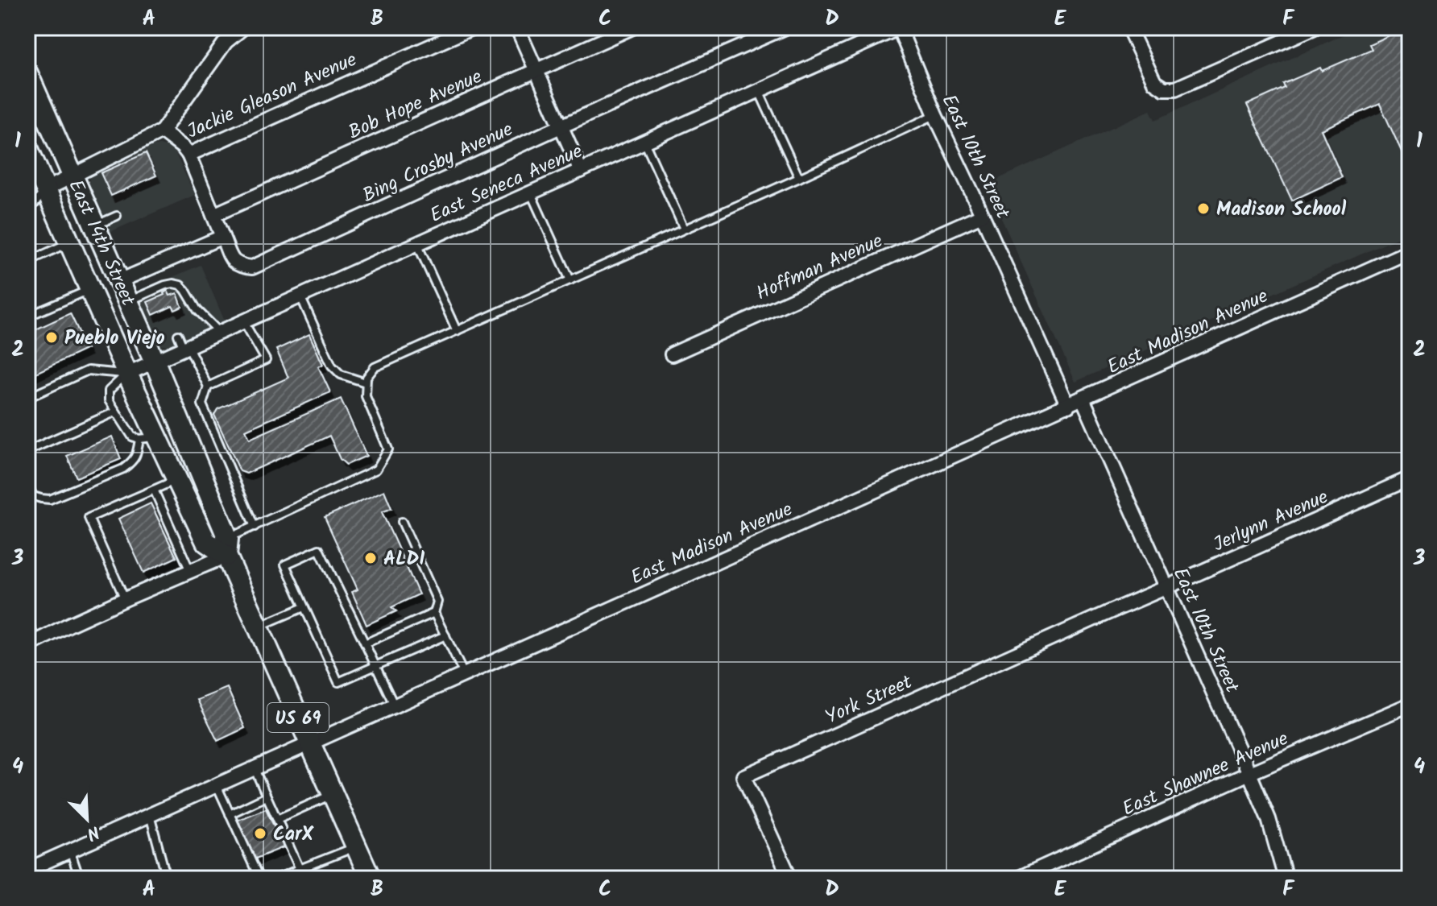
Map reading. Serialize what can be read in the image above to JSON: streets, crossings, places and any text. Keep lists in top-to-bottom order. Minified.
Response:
{"streets":{"main road":["East 14th Street","US 69"],"street":["Jackie Gleason Avenue","Bob Hope Avenue","East 10th Street","Bing Crosby Avenue","East Seneca Avenue","Hoffman Avenue","East Madison Avenue","Jerlynn Avenue","York Street","East Shawnee Avenue"]},"crossings":[["Jackie Gleason Avenue","Bing Crosby Avenue"],["Bob Hope Avenue","Bing Crosby Avenue"],["East 10th Street","East Seneca Avenue"],["East 10th Street","Hoffman Avenue"],["East 10th Street","East Madison Avenue"],["East 10th Street","Jerlynn Avenue"],["East 10th Street","East Shawnee Avenue"],["East Seneca Avenue","East 14th Street"],["East 14th Street","East Madison Avenue"],["Jerlynn Avenue","York Street"]],"places":["Madison School","Pueblo Viejo","ALDI","CarX"],"north":"bottom right","grid":{"columns":["A","B","C","D","E","F"],"rows":["1","2","3","4"]}}
